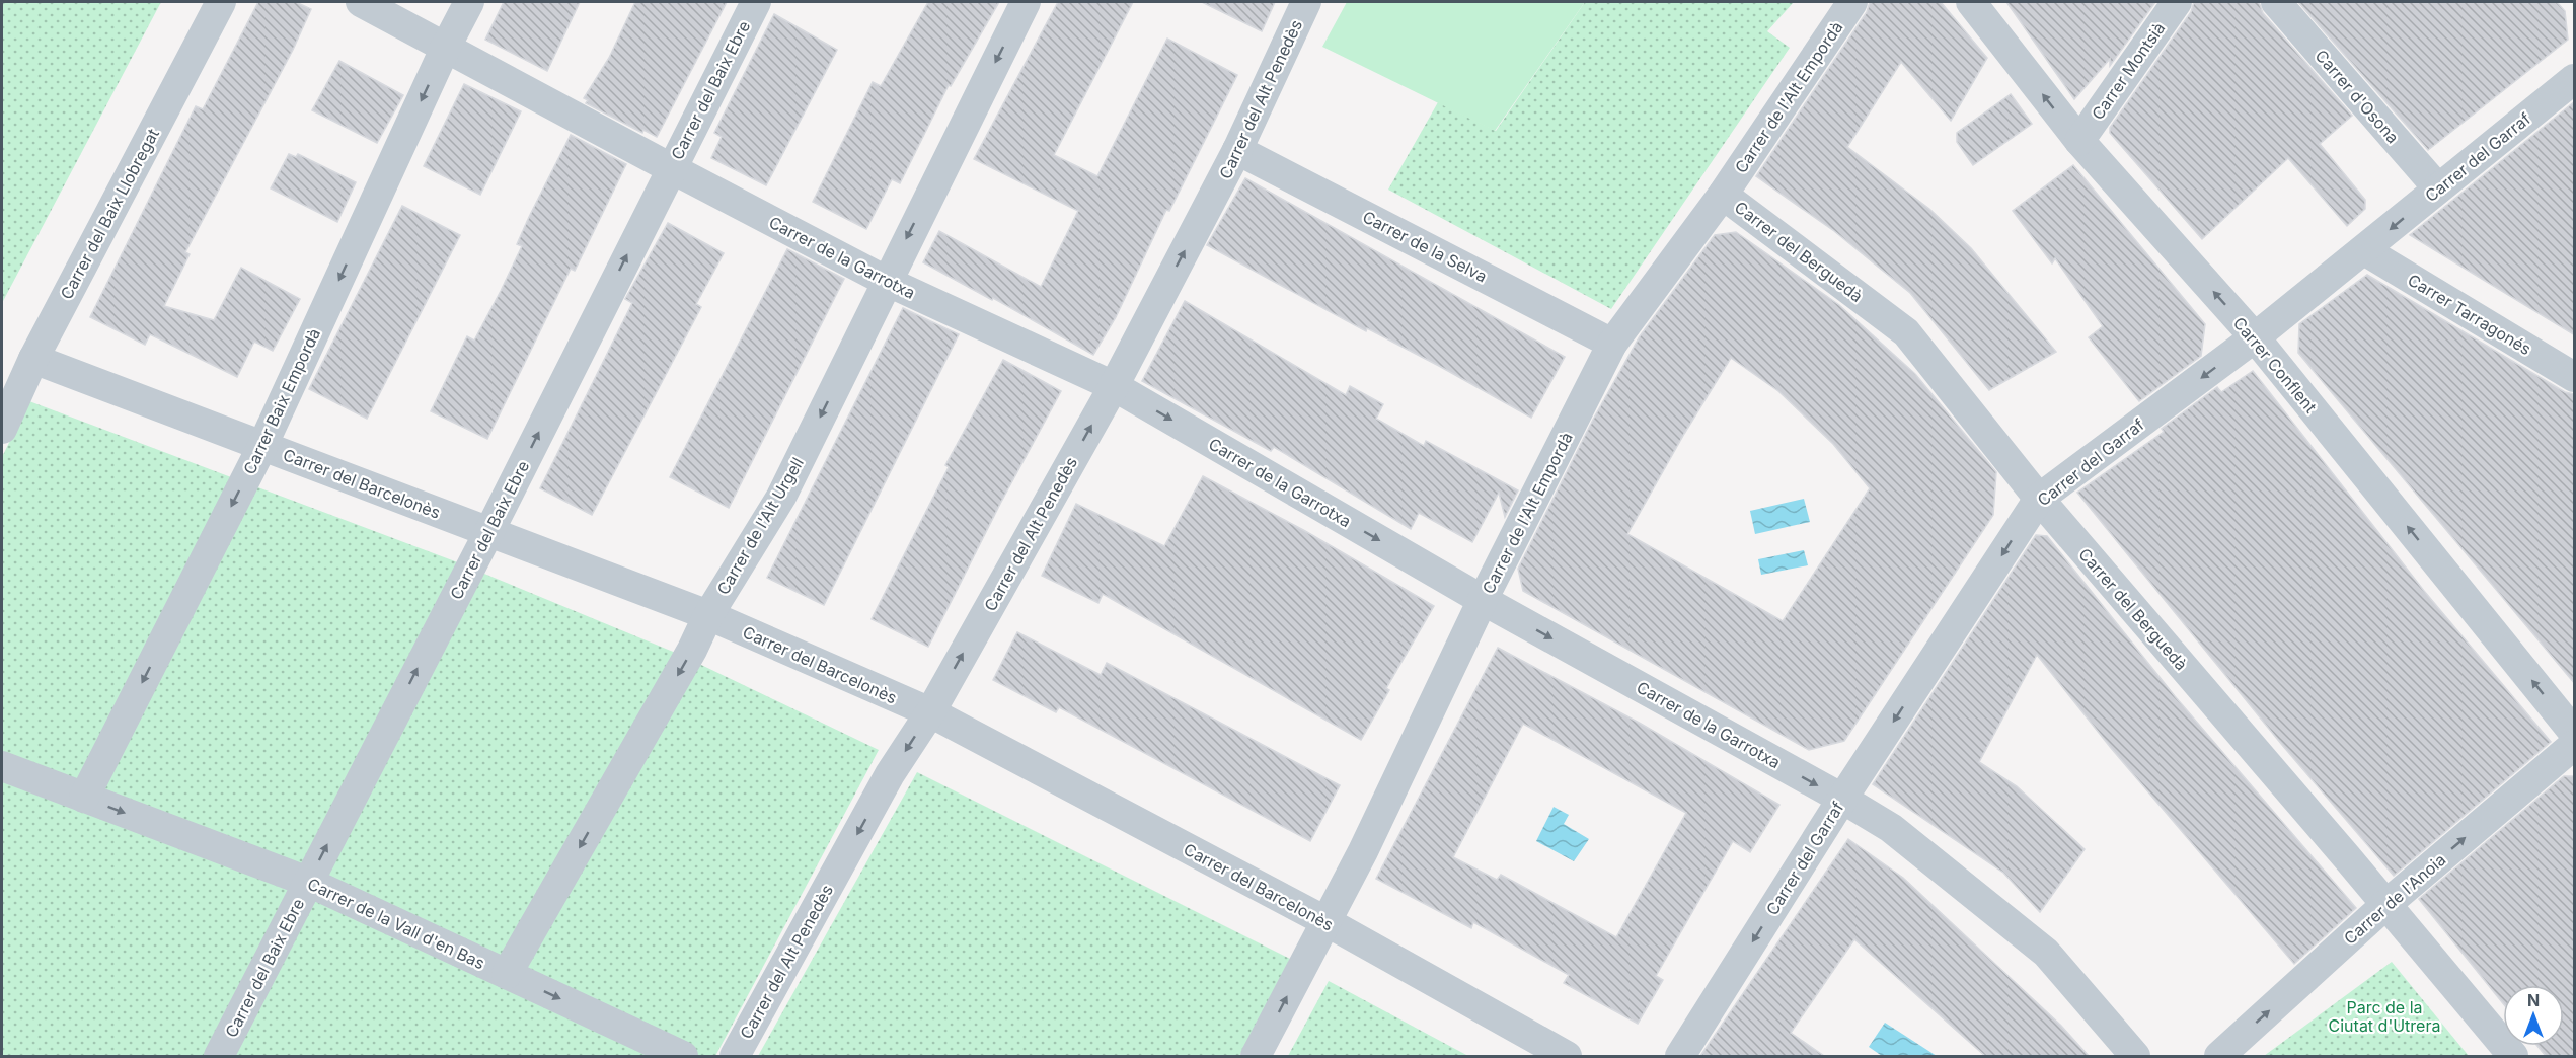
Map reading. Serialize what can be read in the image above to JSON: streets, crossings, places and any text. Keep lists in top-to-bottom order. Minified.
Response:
{"streets":{"street":["Carrer Montsià","Carrer del Baix Ebre","Carrer d'Osona","Carrer de l'Alt Empordà","Carrer del Alt Penedès","Carrer del Garraf","Carrer del Baix Llobregat","Carrer de la Selva","Carrer del Berguedà","Carrer de la Garrotxa","Carrer Tarragonés","Carrer Conflent","Carrer Baix Empordà","Carrer del Barcelonès","Carrer de l'Alt Urgell","Carrer de l'Anoia","Carrer de la Vall d'en Bas"]},"crossings":[["Carrer Montsià","Carrer Conflent"],["Carrer del Baix Ebre","Carrer de la Garrotxa"],["Carrer del Baix Ebre","Carrer del Barcelonès"],["Carrer del Baix Ebre","Carrer de la Vall d'en Bas"],["Carrer d'Osona","Carrer del Garraf"],["Carrer de l'Alt Empordà","Carrer de la Selva"],["Carrer de l'Alt Empordà","Carrer del Berguedà"],["Carrer de l'Alt Empordà","Carrer de la Garrotxa"],["Carrer de l'Alt Empordà","Carrer del Barcelonès"],["Carrer del Alt Penedès","Carrer de la Selva"],["Carrer del Alt Penedès","Carrer de la Garrotxa"],["Carrer del Alt Penedès","Carrer del Barcelonès"],["Carrer del Garraf","Carrer del Berguedà"],["Carrer del Garraf","Carrer de la Garrotxa"],["Carrer del Garraf","Carrer Tarragonés"],["Carrer del Garraf","Carrer Conflent"],["Carrer del Baix Llobregat","Carrer del Barcelonès"],["Carrer del Berguedà","Carrer de l'Anoia"],["Carrer de la Garrotxa","Carrer Baix Empordà"],["Carrer de la Garrotxa","Carrer de l'Alt Urgell"],["Carrer Baix Empordà","Carrer del Barcelonès"],["Carrer Baix Empordà","Carrer de la Vall d'en Bas"],["Carrer del Barcelonès","Carrer de l'Alt Urgell"],["Carrer de l'Alt Urgell","Carrer de la Vall d'en Bas"]],"one_way":["Carrer del Baix Ebre","Carrer del Garraf","Carrer de la Garrotxa","Carrer Conflent","Carrer Baix Empordà","Carrer de l'Alt Urgell","Carrer de l'Anoia","Carrer de la Vall d'en Bas"],"parks":["Parc de la Ciutat d'Utrera"],"north":"top"}
